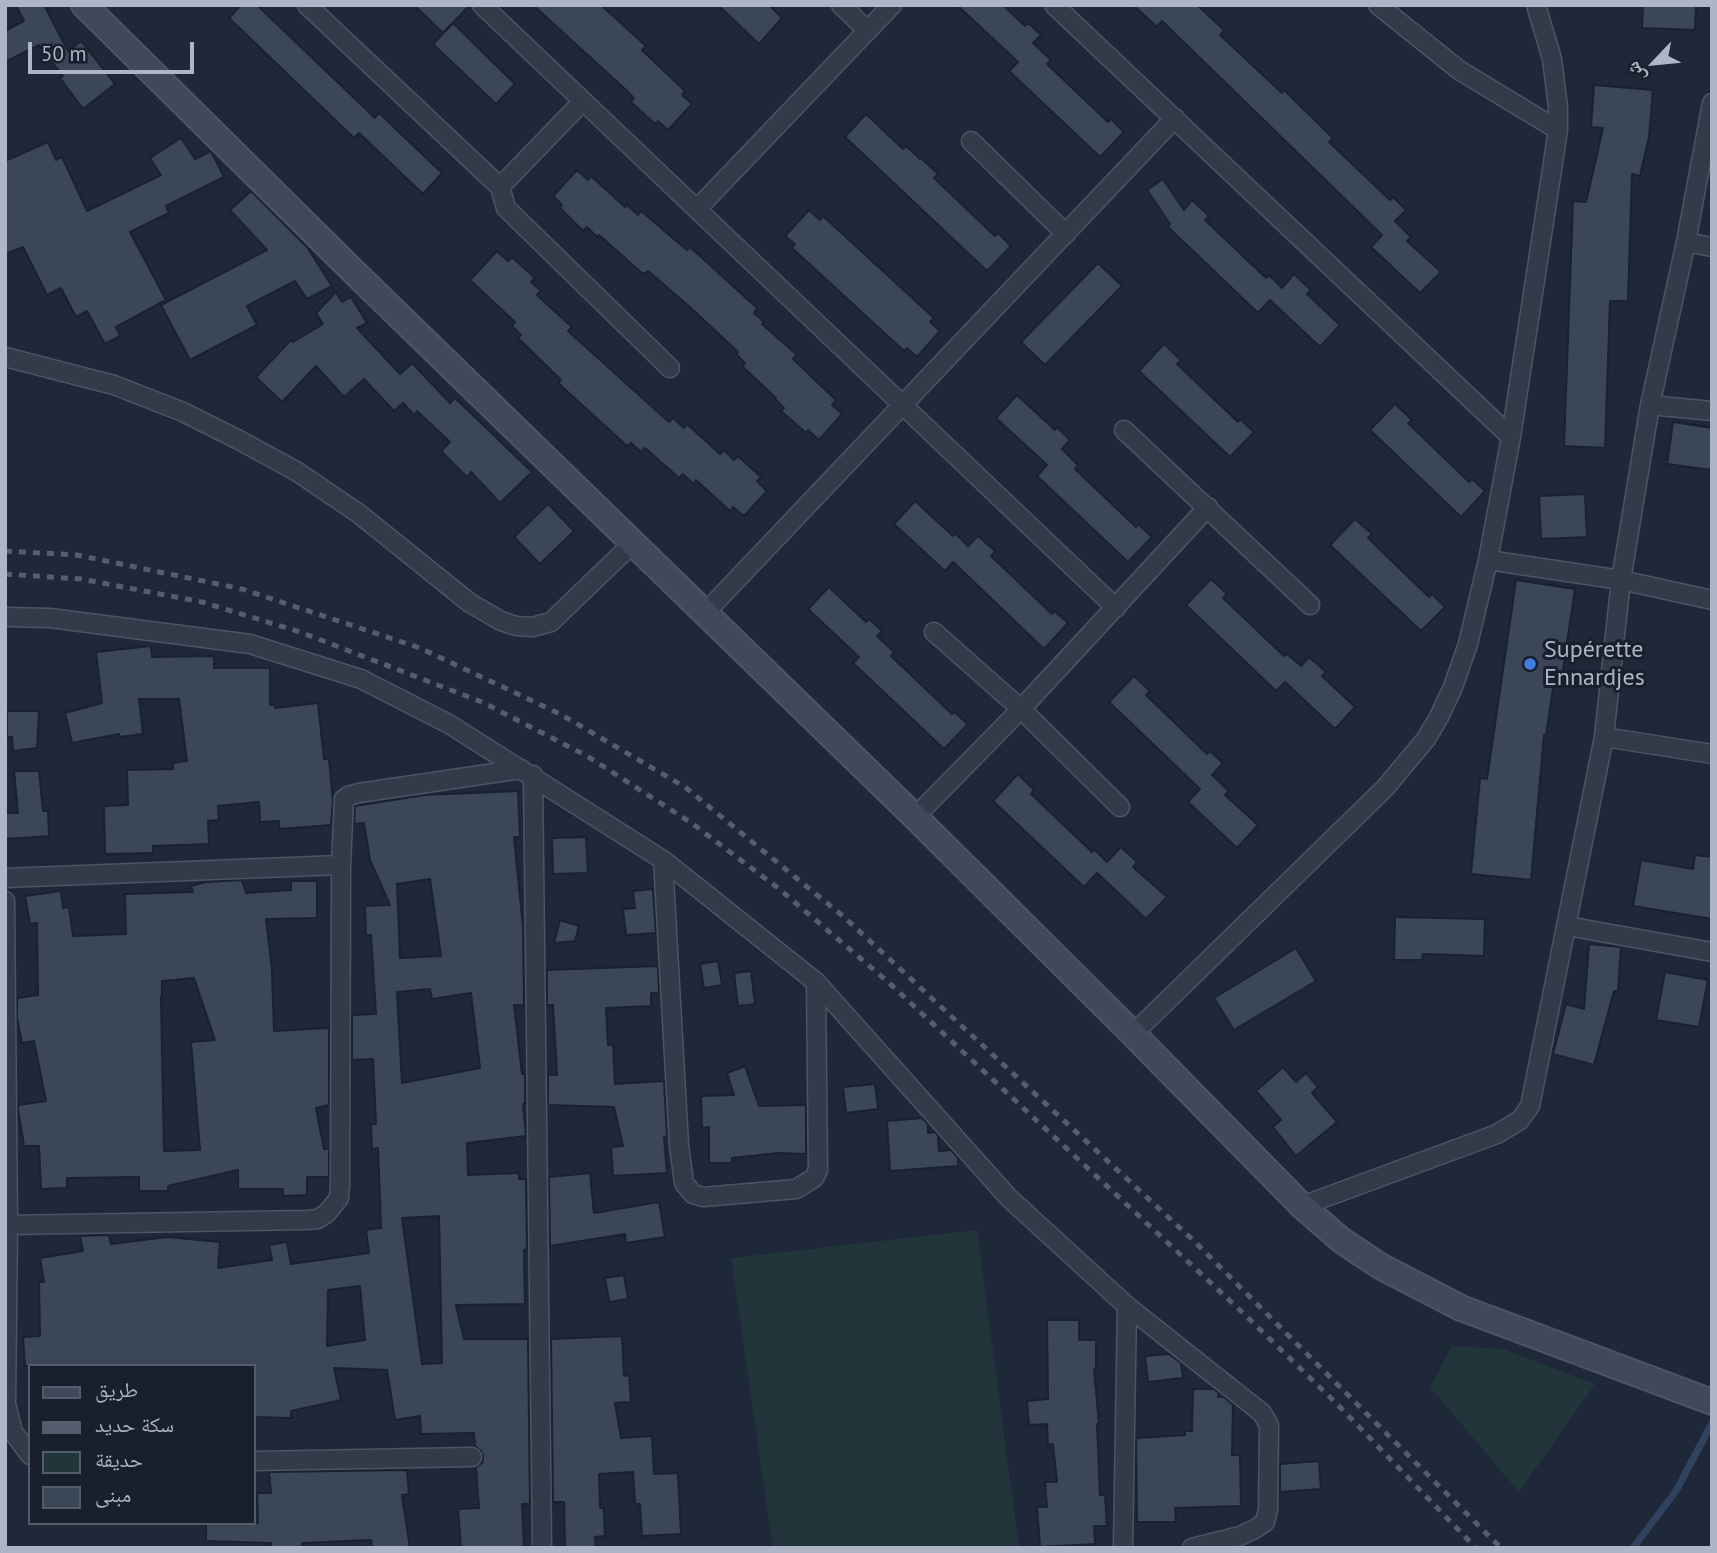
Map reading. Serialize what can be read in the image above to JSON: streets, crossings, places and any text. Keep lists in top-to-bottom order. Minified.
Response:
{"places":["Supérette Ennardjes"],"legend":["طريق","سكة حديد","حديقة","مبنى"],"scale_bar":"50 m","north":"bottom left"}
